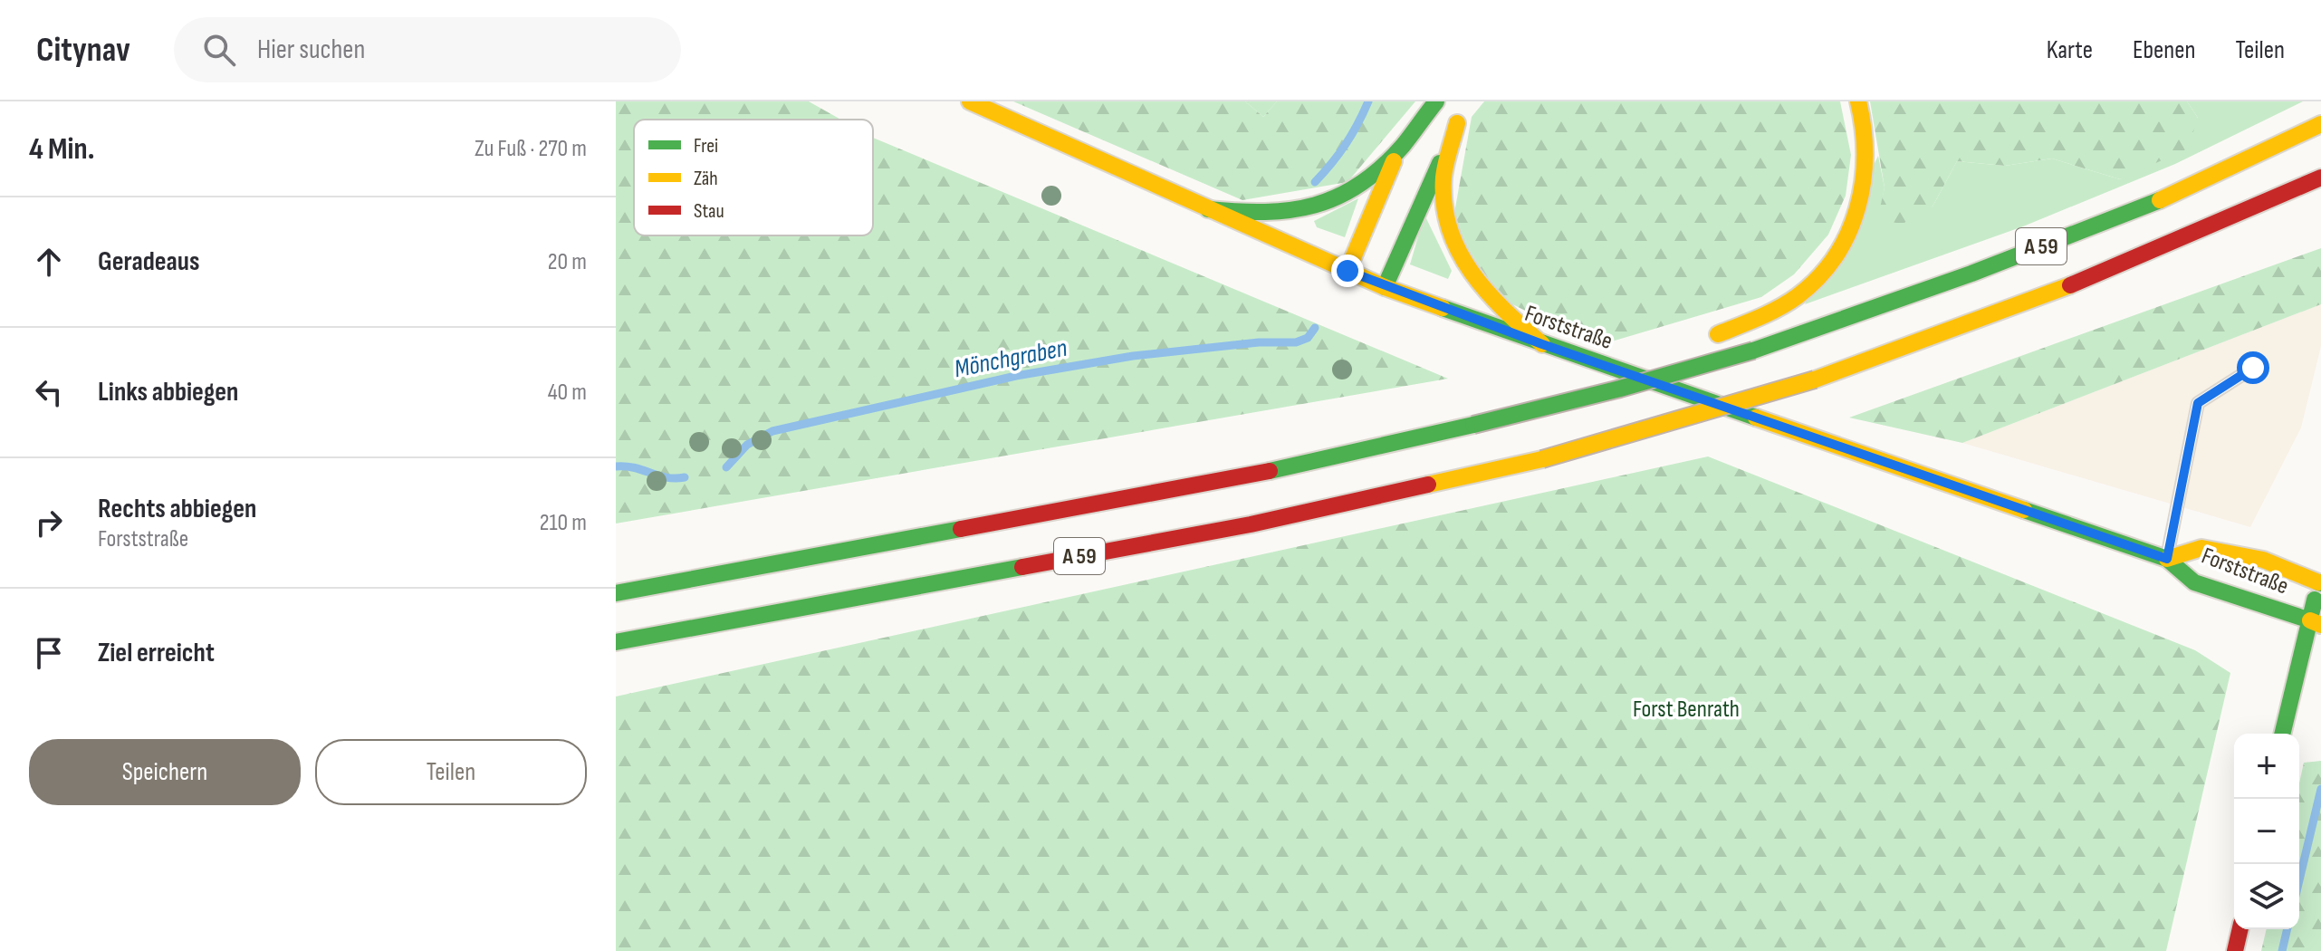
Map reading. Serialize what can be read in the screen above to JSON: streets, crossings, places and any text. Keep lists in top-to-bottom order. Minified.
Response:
{"streets":{"main road":["A 59","Forststraße"]},"water":["Mönchgraben"],"parks":["Forst Benrath"],"legend":["Frei","Zäh","Stau"],"page":{"header":"Citynav","search":"Hier suchen","nav":["Karte","Ebenen","Teilen"],"heading":["4 Min.","Zu Fuß · 270 m"],"list":[["Geradeaus","20 m"],["Links abbiegen","40 m"],["Rechts abbiegen","Forststraße","210 m"],"Ziel erreicht"],"buttons":["Speichern","Teilen"],"map_buttons":["+","−"]}}
